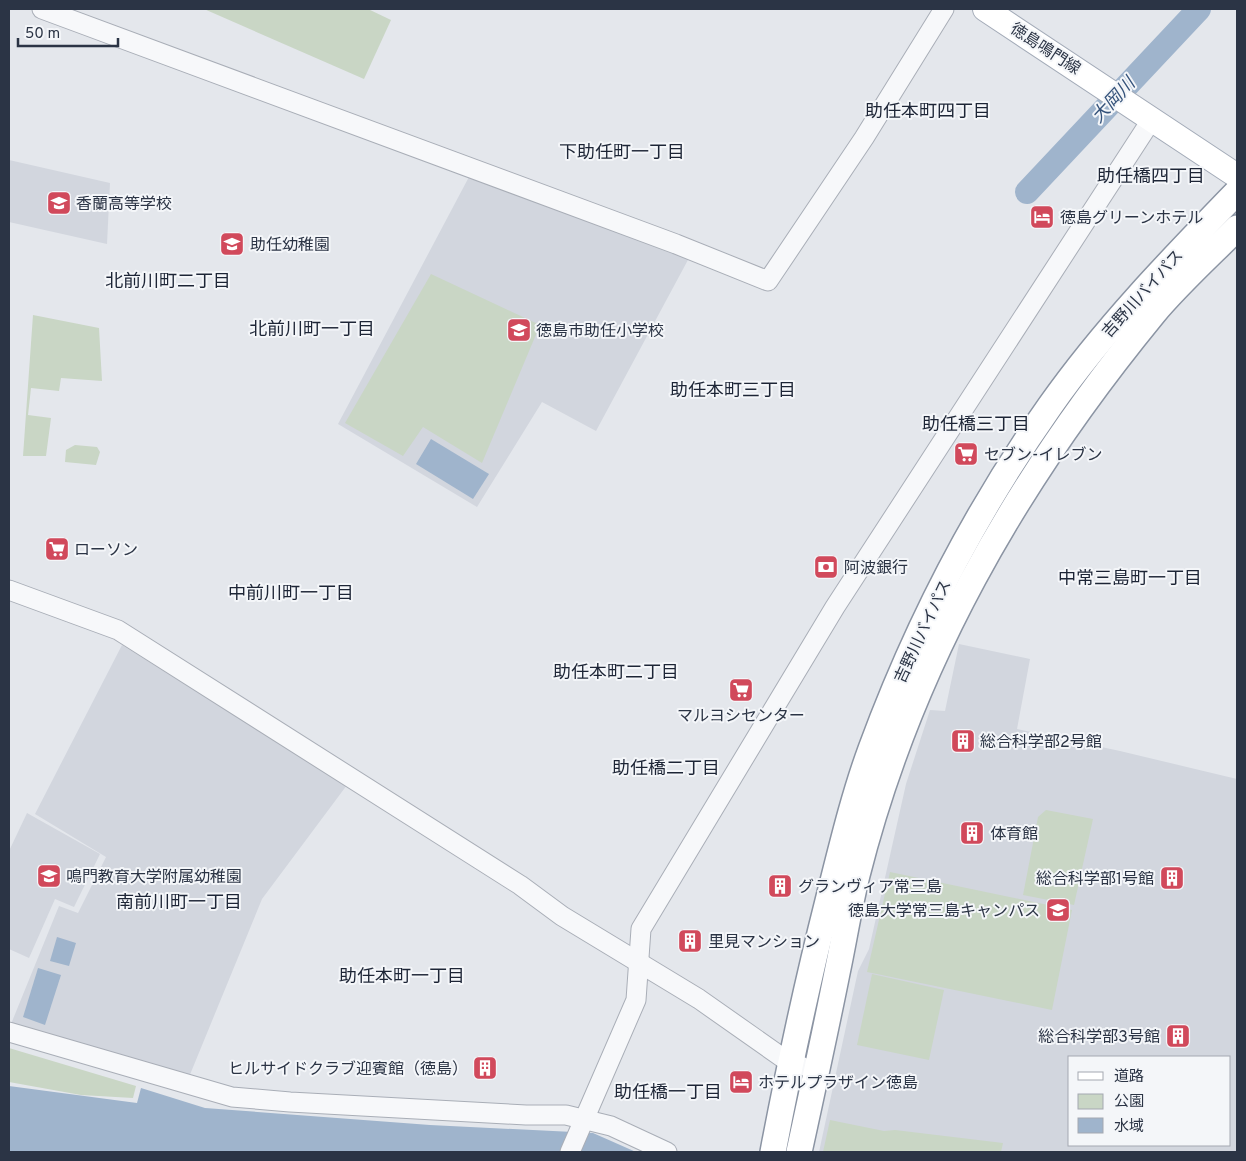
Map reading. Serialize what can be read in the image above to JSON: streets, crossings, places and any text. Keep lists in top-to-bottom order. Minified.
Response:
{"streets":{"highway":["吉野川バイパス"],"main road":["徳島鳴門線"]},"districts":["助任本町四丁目","下助任町一丁目","助任橋四丁目","北前川町二丁目","北前川町一丁目","助任本町三丁目","助任橋三丁目","中常三島町一丁目","中前川町一丁目","助任本町二丁目","助任橋二丁目","南前川町一丁目","助任本町一丁目","助任橋一丁目"],"water":["大岡川"],"places":{"school or university":["香蘭高等学校","助任幼稚園","徳島市助任小学校","鳴門教育大学附属幼稚園","徳島大学常三島キャンパス"],"hotel":["徳島グリーンホテル","ホテルプラザイン徳島"],"supermarket":["セブン-イレブン","ローソン","マルヨシセンター"],"bank":["阿波銀行"],"building":["総合科学部2号館","体育館","総合科学部1号館","グランヴィア常三島","里見マンション","総合科学部3号館","ヒルサイドクラブ迎賓館（徳島）"]},"legend":["道路","公園","水域"],"scale_bar":"50 m"}
